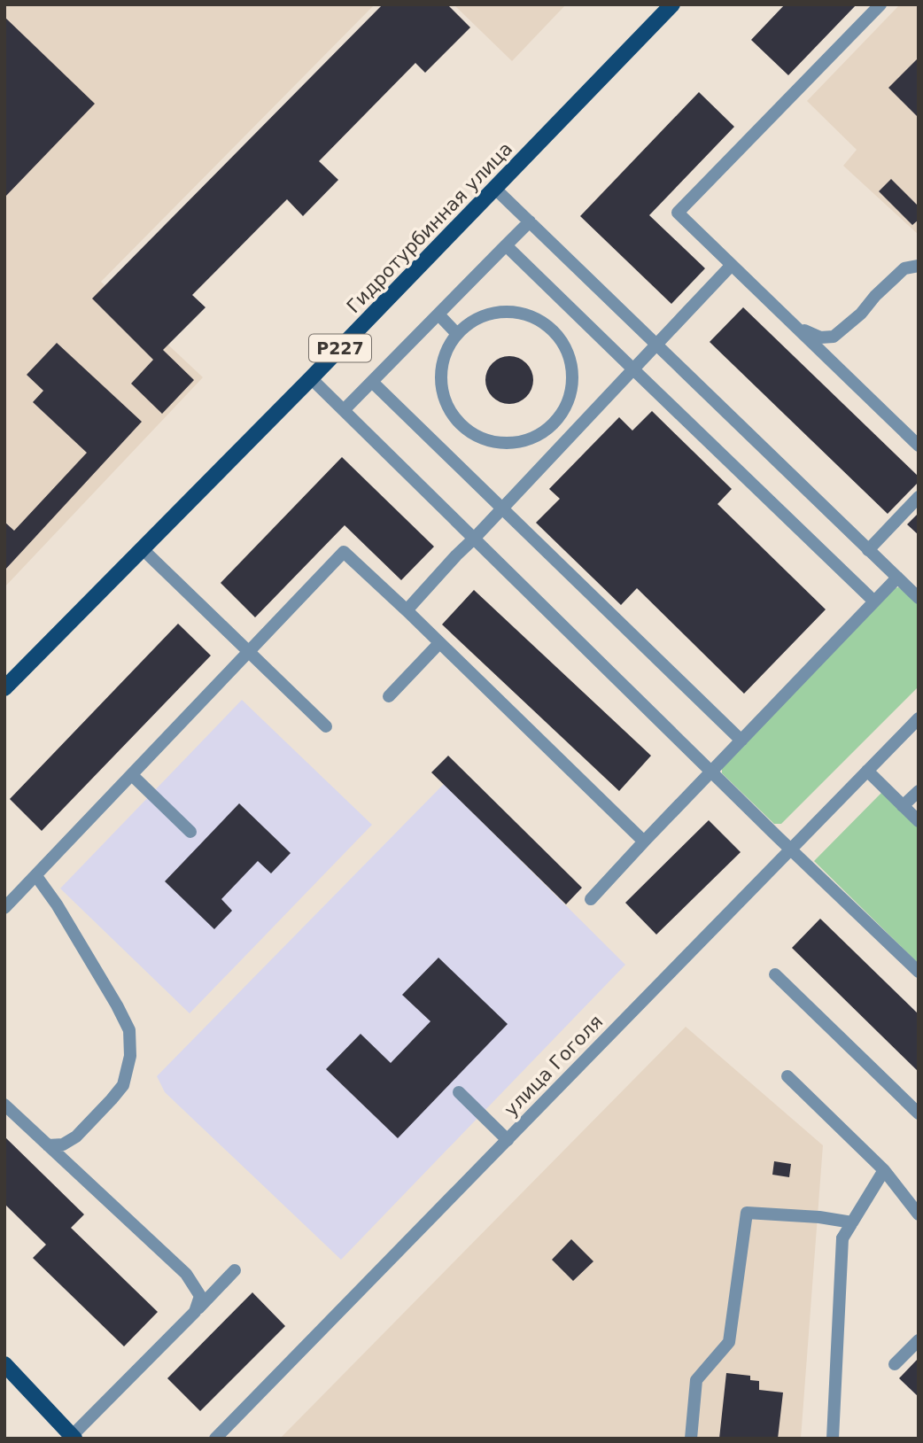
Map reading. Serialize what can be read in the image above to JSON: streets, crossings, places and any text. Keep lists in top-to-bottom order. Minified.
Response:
{"streets":{"main road":["Гидротурбинная улица","Р227"],"street":["улица Гоголя"]}}
